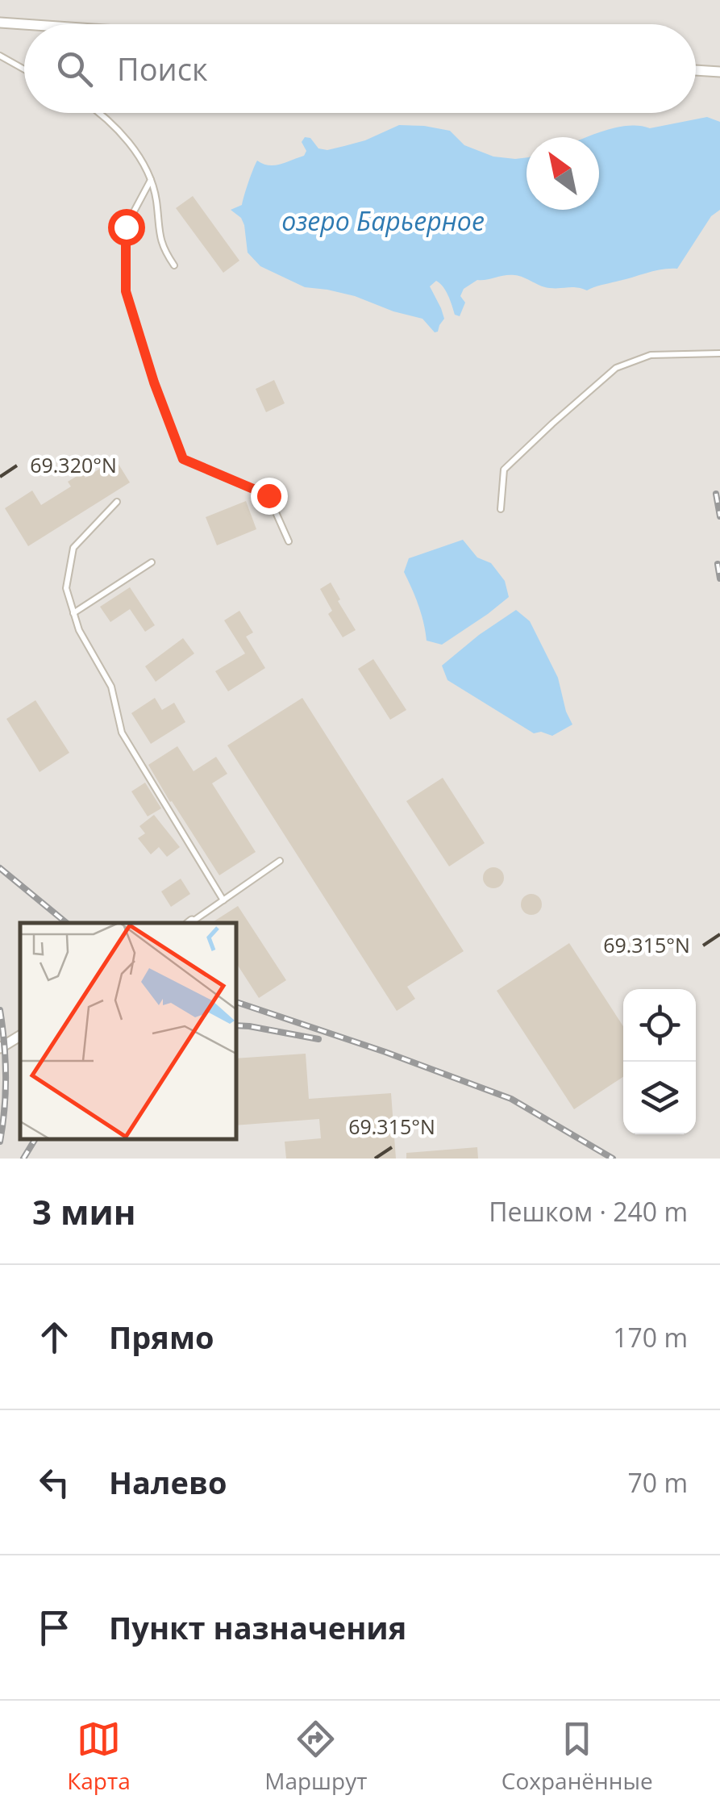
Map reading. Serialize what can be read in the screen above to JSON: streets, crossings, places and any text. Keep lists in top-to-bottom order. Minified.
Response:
{"water":["озеро Барьерное"],"north":"top left","page":{"search":"Поиск","heading":["3 мин","Пешком · 240 m"],"list":[["Прямо","170 m"],["Налево","70 m"],"Пункт назначения"],"nav":["Карта","Маршрут","Сохранённые"]},"coordinates":["69.320°N","69.315°N"]}
